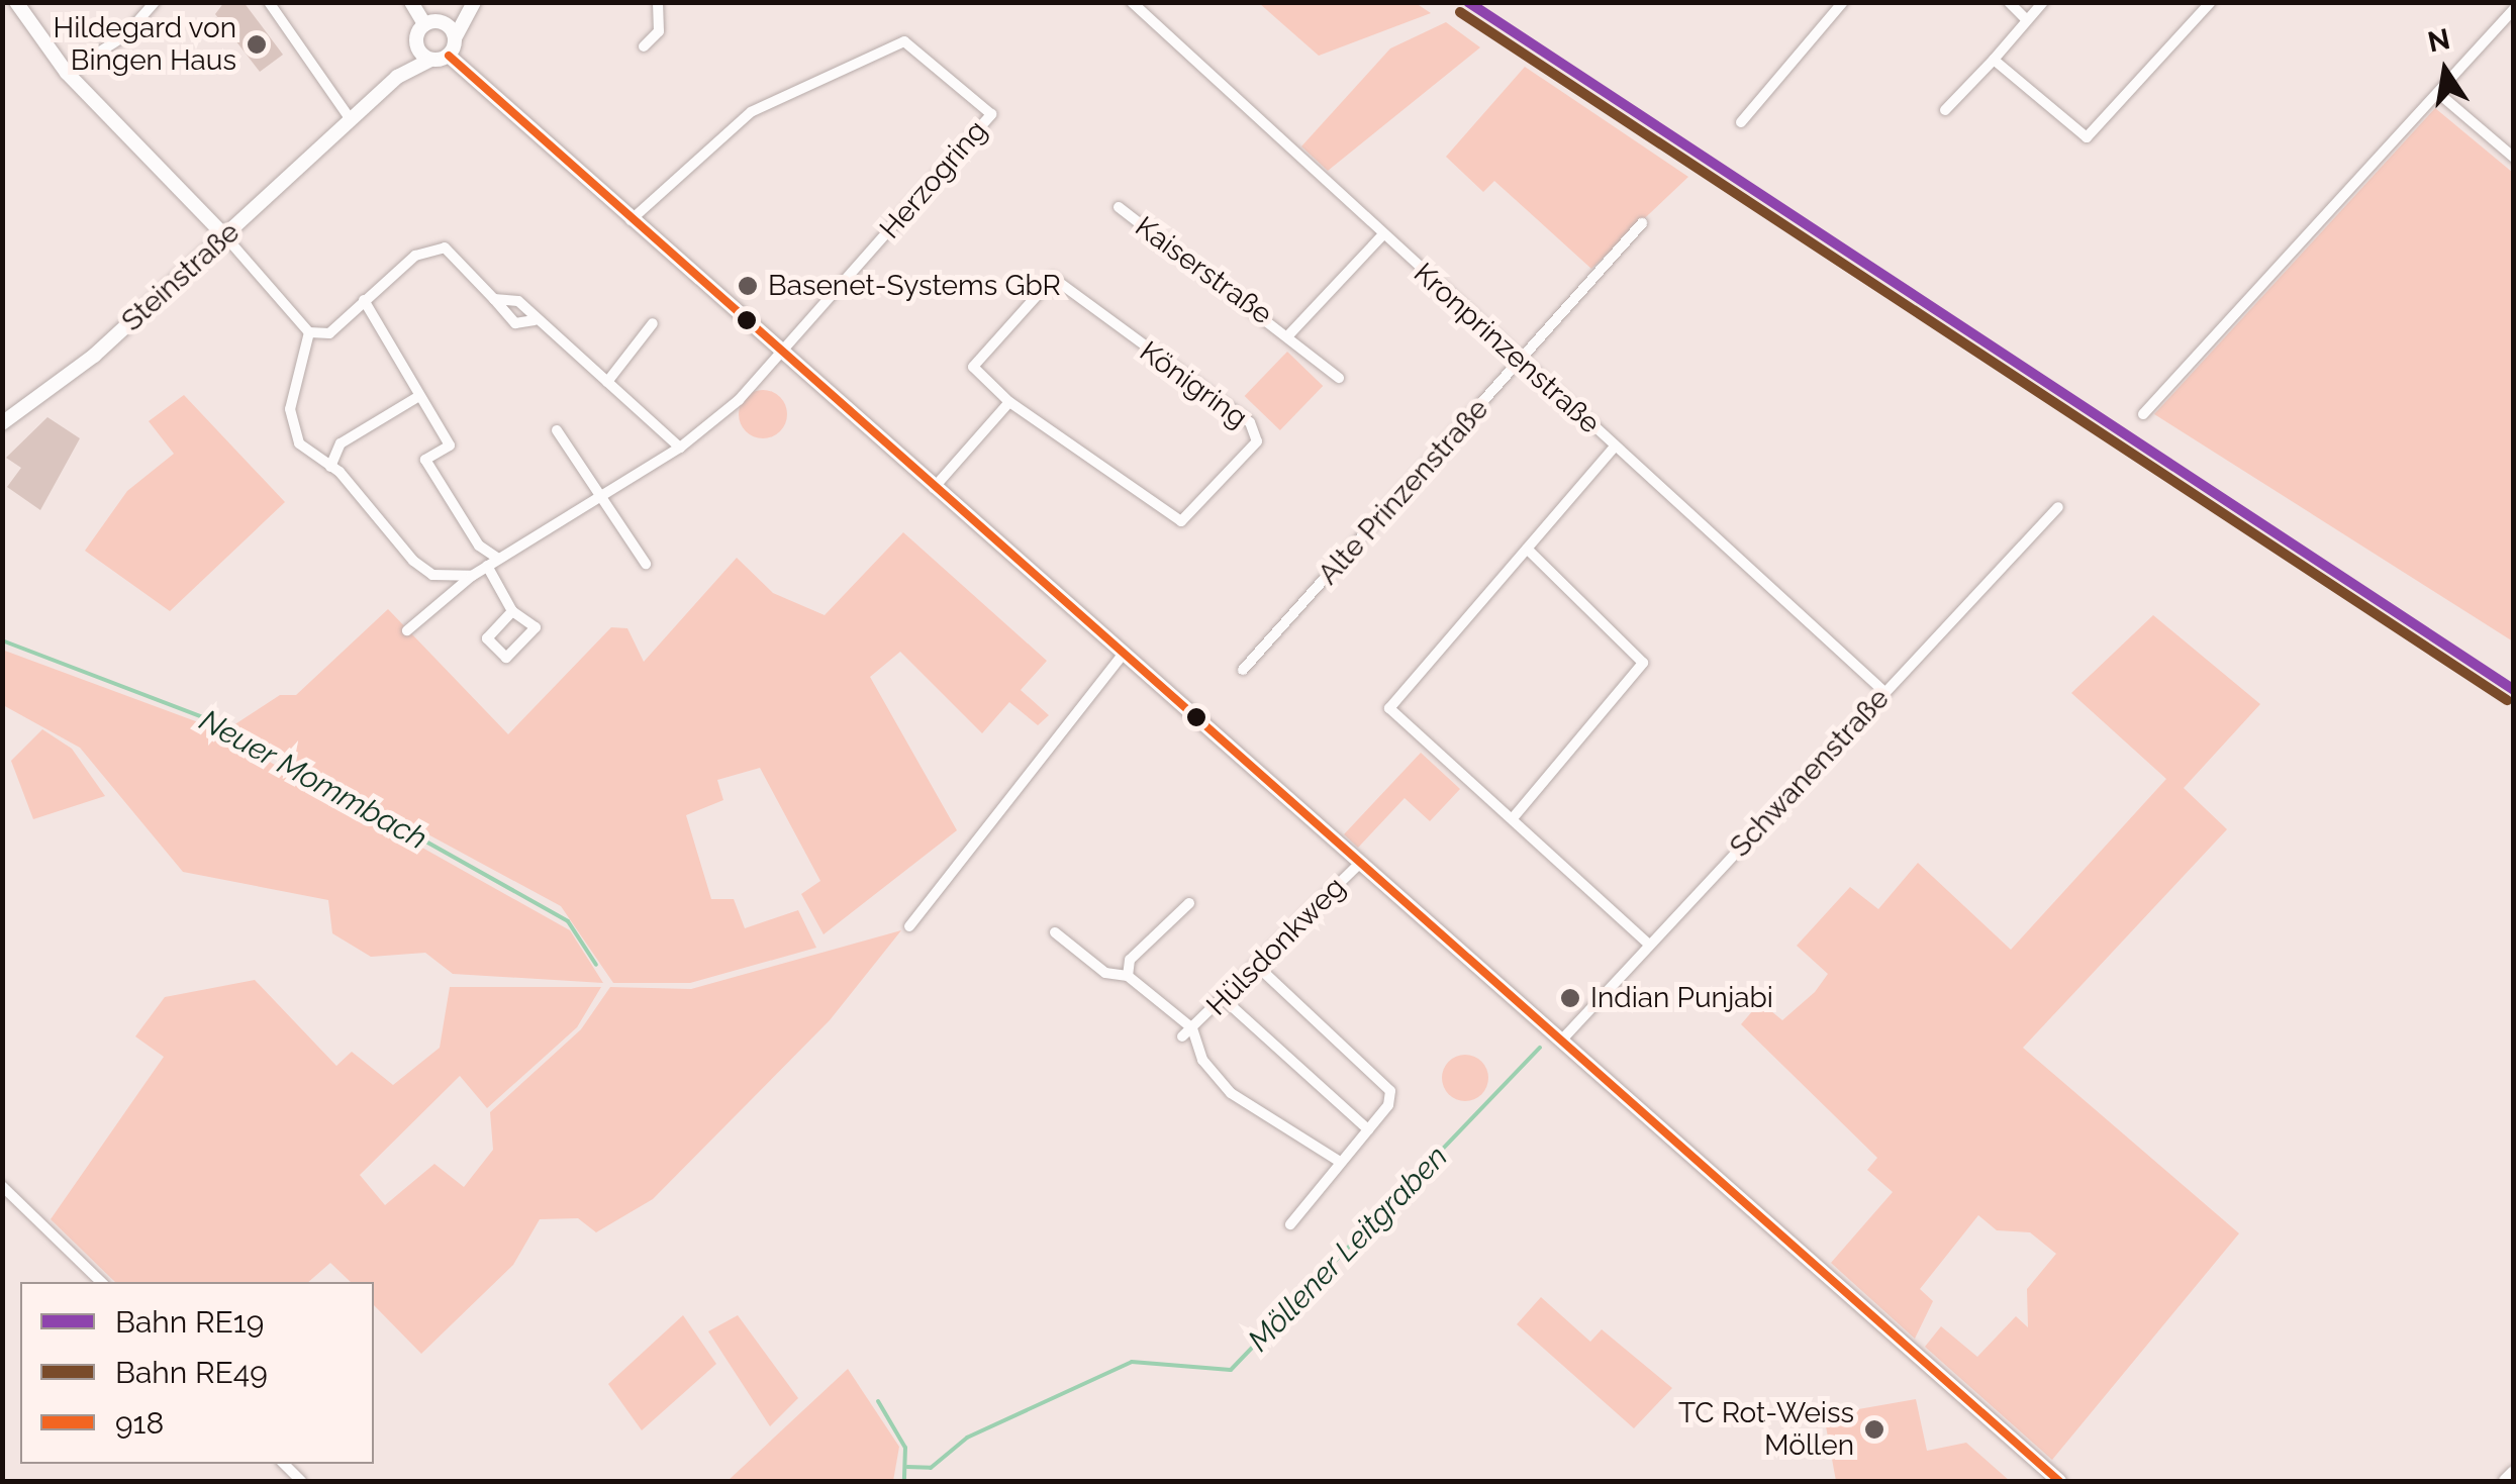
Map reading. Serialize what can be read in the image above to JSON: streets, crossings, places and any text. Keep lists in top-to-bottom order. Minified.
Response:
{"streets":{"main road":["Steinstraße"],"street":["Herzogring","Kaiserstraße","Kronprinzenstraße","Königring","Alte Prinzenstraße","Schwanenstraße","Hülsdonkweg"]},"crossings":[["Kaiserstraße","Kronprinzenstraße"],["Kronprinzenstraße","Alte Prinzenstraße"],["Kronprinzenstraße","Schwanenstraße"]],"water":["Neuer Mommbach","Möllener Leitgraben"],"places":["Hildegard von Bingen Haus","Basenet-Systems GbR","Indian Punjabi","TC Rot-Weiss Möllen"],"lines":["rail line RE19","rail line RE49","transit line 918"],"legend":["Bahn RE19","Bahn RE49","918"],"north":"top"}
